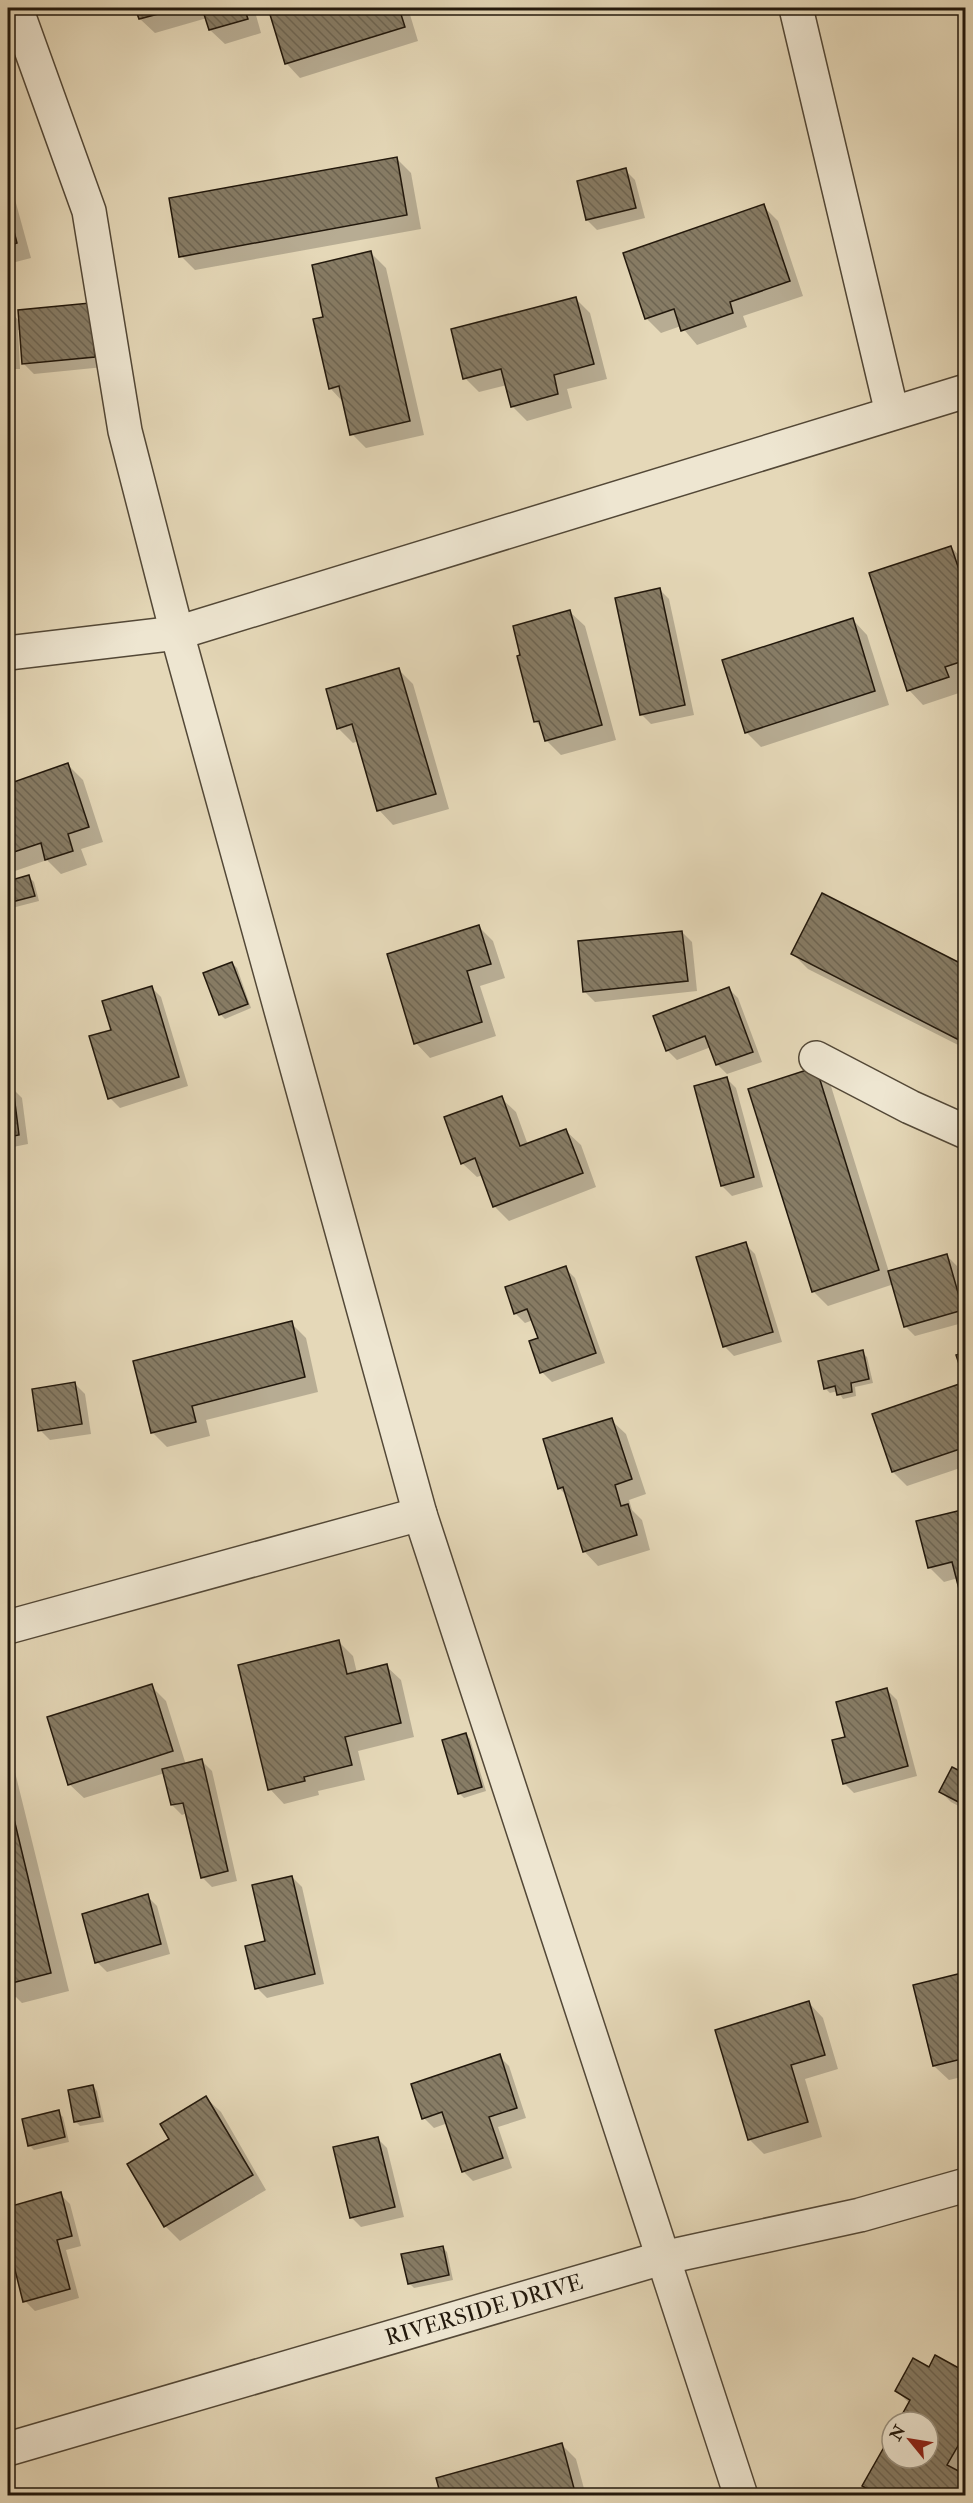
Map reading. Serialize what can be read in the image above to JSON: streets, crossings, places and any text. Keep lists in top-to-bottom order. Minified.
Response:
{"streets":{"street":["RIVERSIDE DRIVE"]},"north":"top left"}
